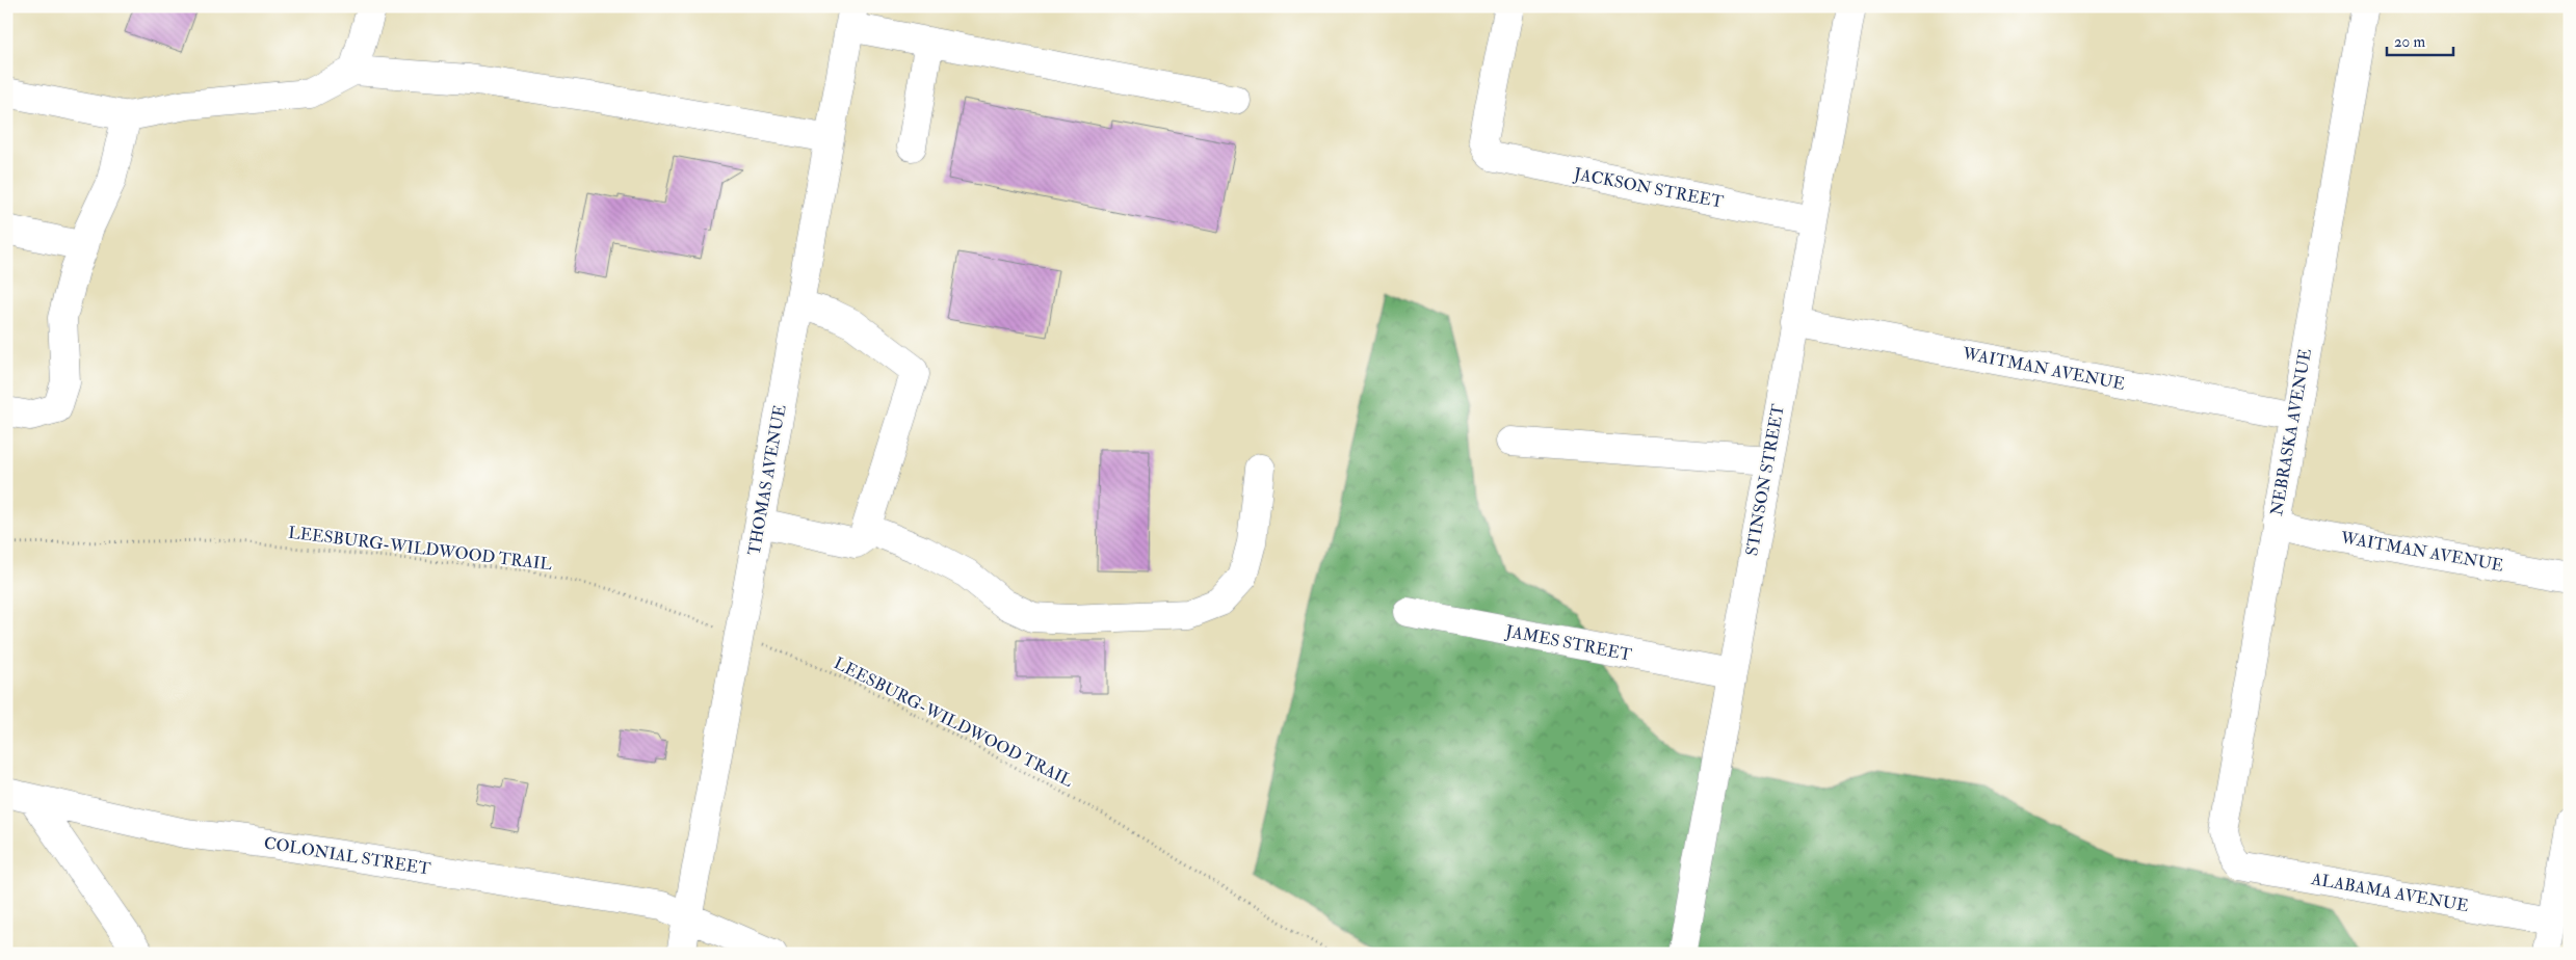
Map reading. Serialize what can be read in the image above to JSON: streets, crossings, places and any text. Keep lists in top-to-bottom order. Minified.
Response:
{"streets":{"street":["JACKSON STREET","WAITMAN AVENUE","NEBRASKA AVENUE","THOMAS AVENUE","STINSON STREET","JAMES STREET","COLONIAL STREET","ALABAMA AVENUE"],"path":["LEESBURG-WILDWOOD TRAIL"]},"crossings":[["JACKSON STREET","STINSON STREET"],["WAITMAN AVENUE","NEBRASKA AVENUE"],["WAITMAN AVENUE","STINSON STREET"],["NEBRASKA AVENUE","ALABAMA AVENUE"],["THOMAS AVENUE","LEESBURG-WILDWOOD TRAIL"],["THOMAS AVENUE","COLONIAL STREET"],["STINSON STREET","JAMES STREET"]],"scale_bar":"20 m"}
